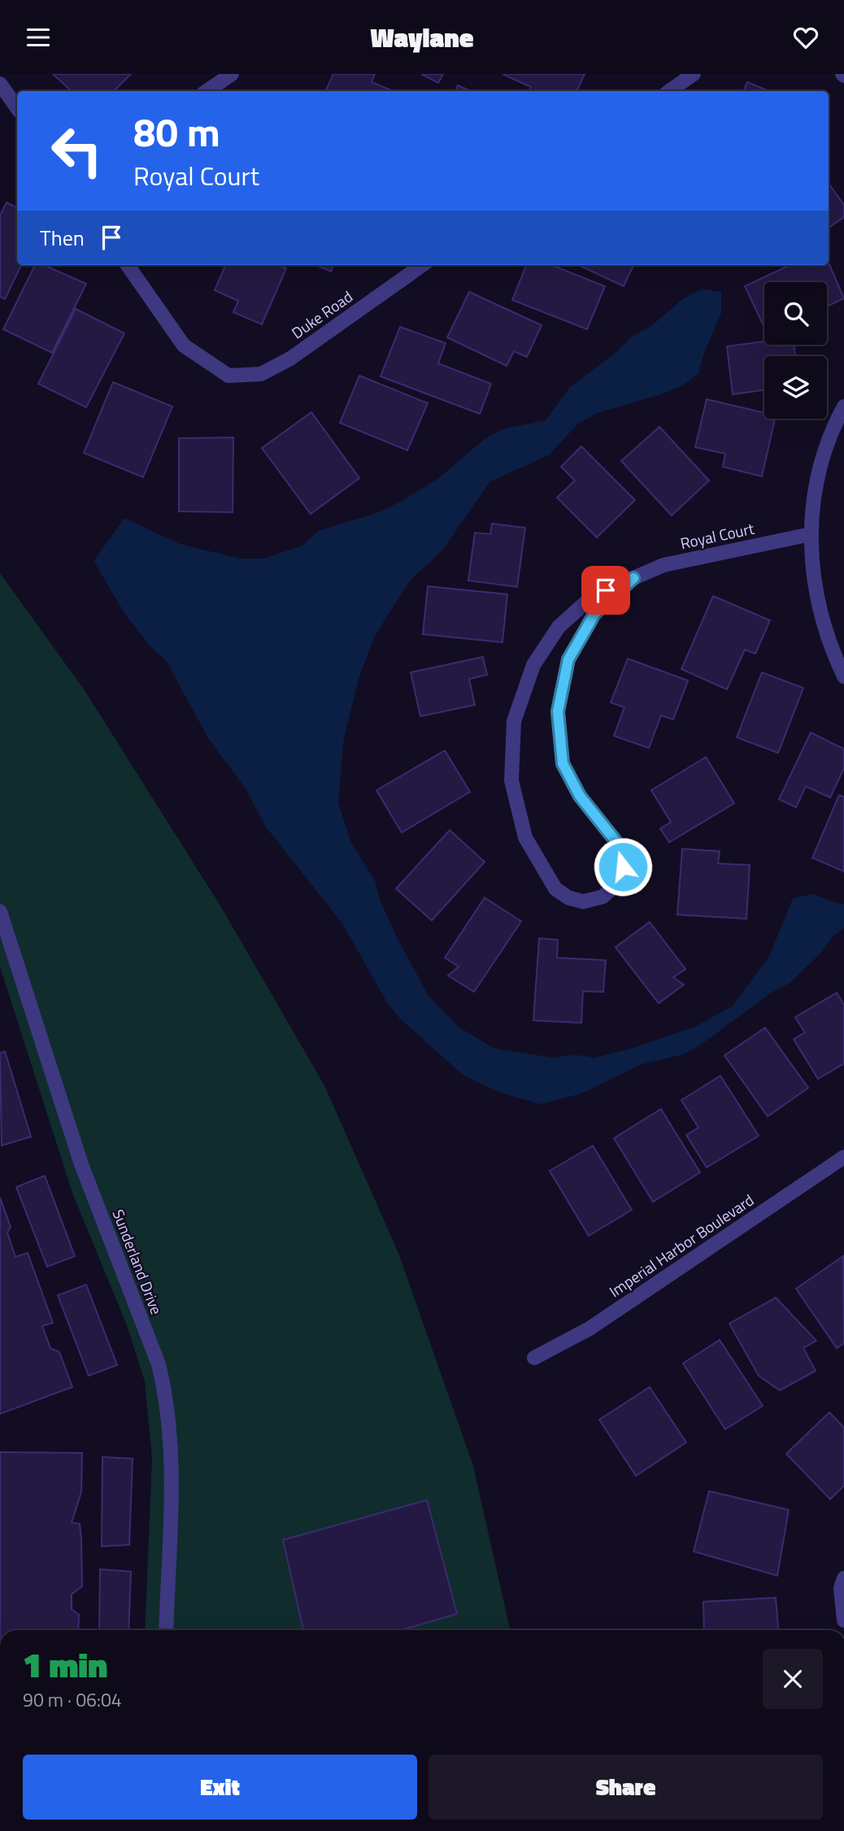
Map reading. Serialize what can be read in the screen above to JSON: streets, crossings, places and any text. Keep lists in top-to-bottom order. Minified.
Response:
{"streets":{"street":["Duke Road","Royal Court","Imperial Harbor Boulevard","Sunderland Drive"]},"page":{"header":"Waylane","turn":["80 m","Royal Court"],"then":"Then","heading":["1 min","90 m · 06:04"],"buttons":["Exit","Share"]}}
